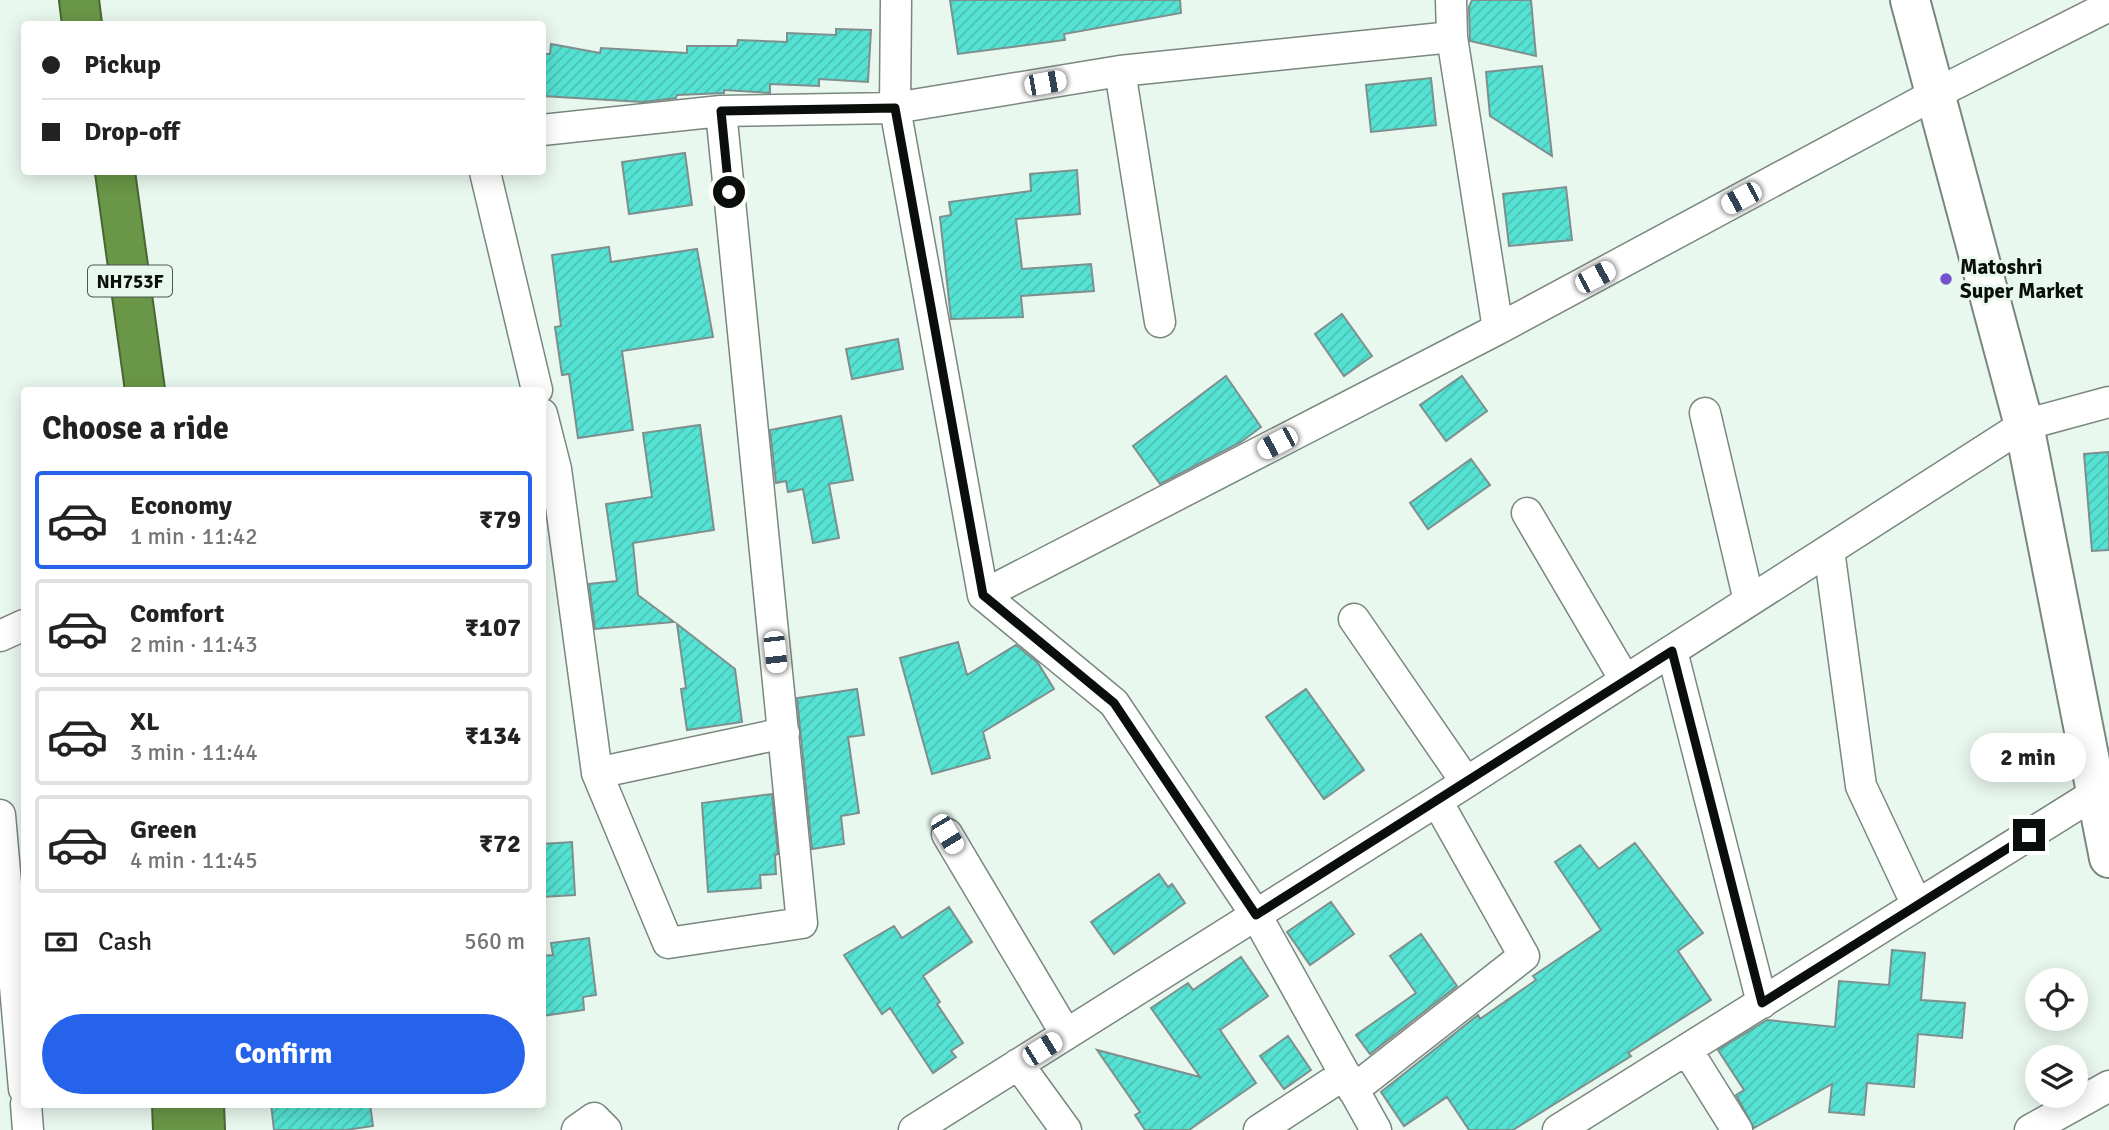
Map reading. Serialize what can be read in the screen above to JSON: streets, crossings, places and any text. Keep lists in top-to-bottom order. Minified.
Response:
{"streets":{"highway":["NH753F"]},"places":["Matoshri Super Market"],"page":{"banner":["Pickup","Drop-off"],"heading":"Choose a ride","list":[{"name":"Economy","note":"1 min · 11:42","value":"₹79"},{"name":"Comfort","note":"2 min · 11:43","value":"₹107"},{"name":"XL","note":"3 min · 11:44","value":"₹134"},{"name":"Green","note":"4 min · 11:45","value":"₹72"}],"bubble":"2 min","pay":["Cash","560 m"],"buttons":"Confirm"}}
